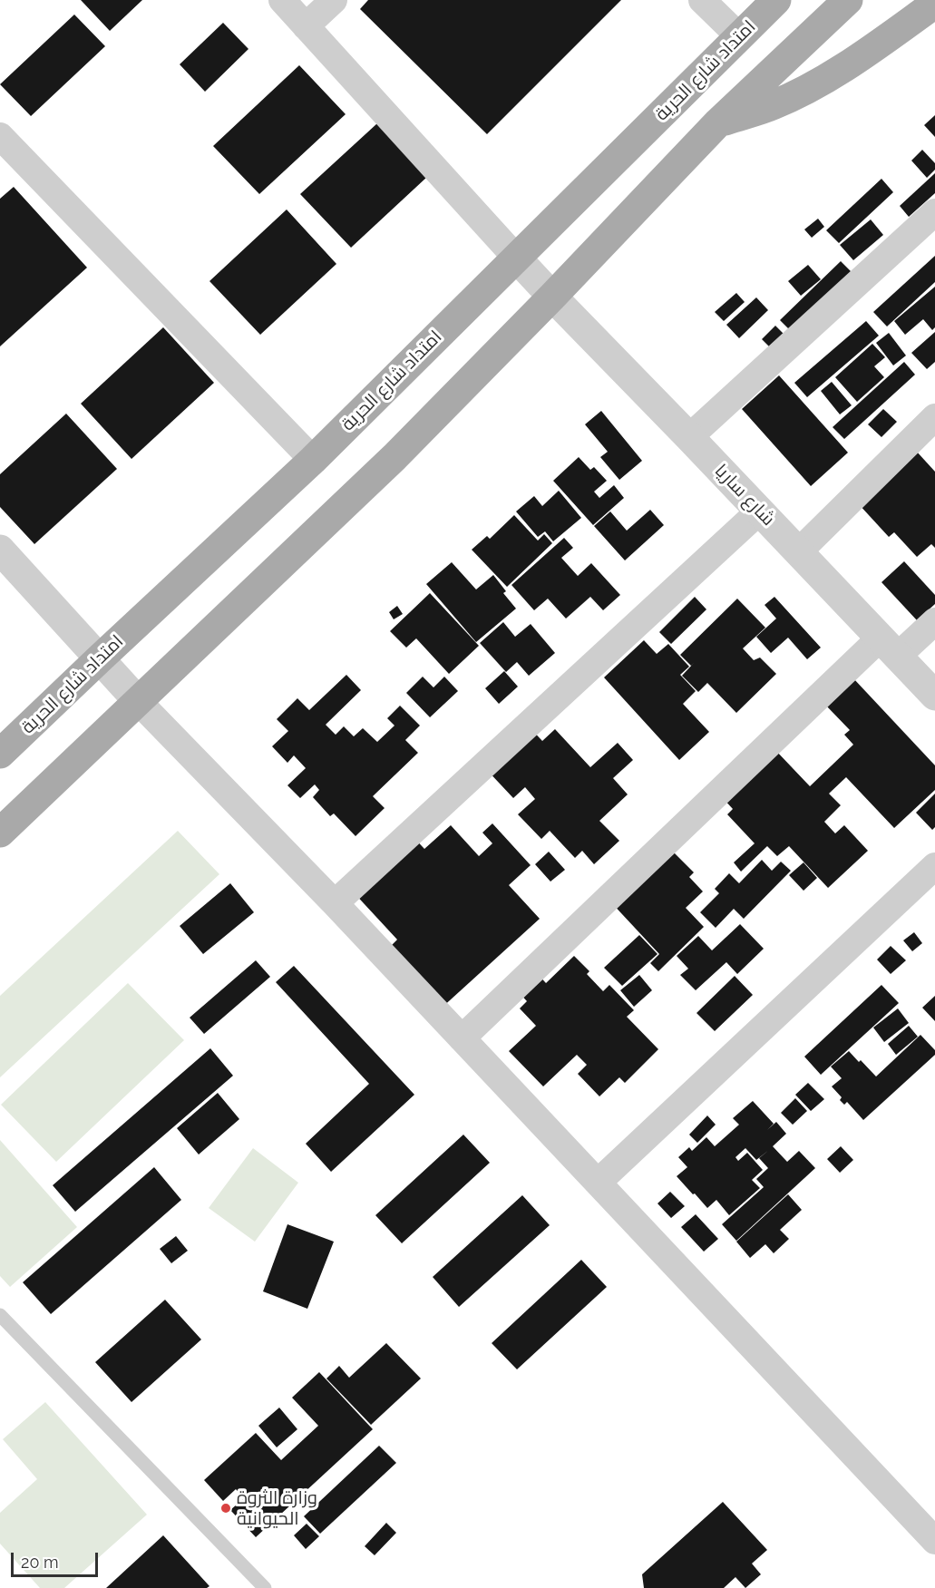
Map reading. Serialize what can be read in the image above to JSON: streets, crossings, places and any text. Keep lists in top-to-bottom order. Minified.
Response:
{"streets":{"main road":["امتداد شارع الحرية"],"street":["شارع ساريا"]},"crossings":[["امتداد شارع الحرية","شارع ساريا"]],"places":["وزارة الثروة الحيوانية"],"scale_bar":"20 m"}
